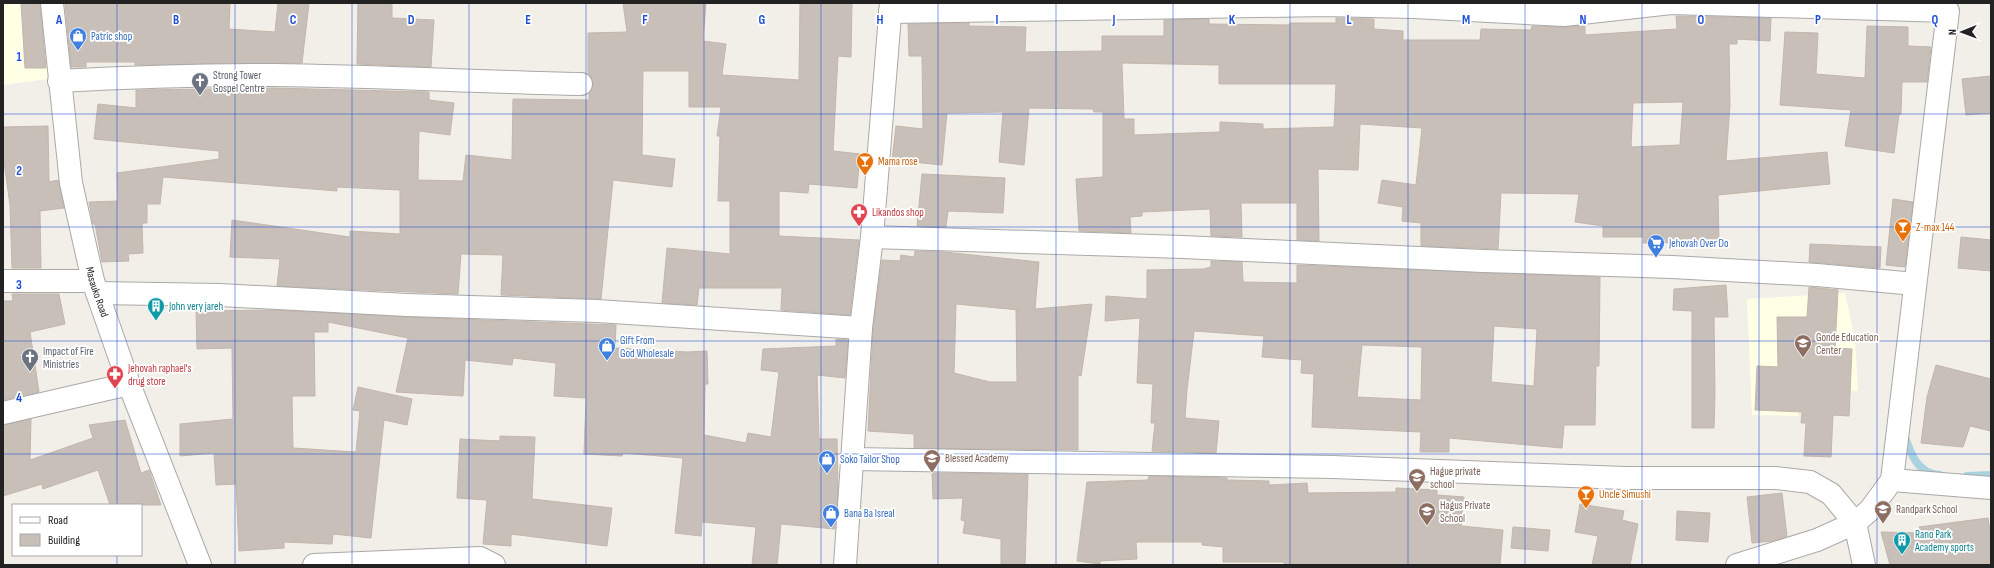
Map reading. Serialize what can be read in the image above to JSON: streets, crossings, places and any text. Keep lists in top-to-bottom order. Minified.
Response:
{"streets":{"street":["Masauko Road"]},"places":{"shop":["Patric shop","Gift From God Wholesale","Soko Tailor Shop","Bana Ba Isreal"],"church":["Strong Tower Gospel Centre","Impact of Fire Ministries"],"bar":["Mama rose","Z-max 144","Uncle Simushi"],"pharmacy":["Likandos shop","Jehovah raphael's drug store"],"supermarket":["Jehovah Over Do"],"building":["John very jareh","Rano Park Academy sports"],"school or university":["Gonde Education Center","Blessed Academy","Hague private school","Randpark School","Hagus Private School"]},"legend":["Road","Building"],"north":"left","grid":{"columns":["A","B","C","D","E","F","G","H","I","J","K","L","M","N","O","P","Q"],"rows":["1","2","3","4"]}}
